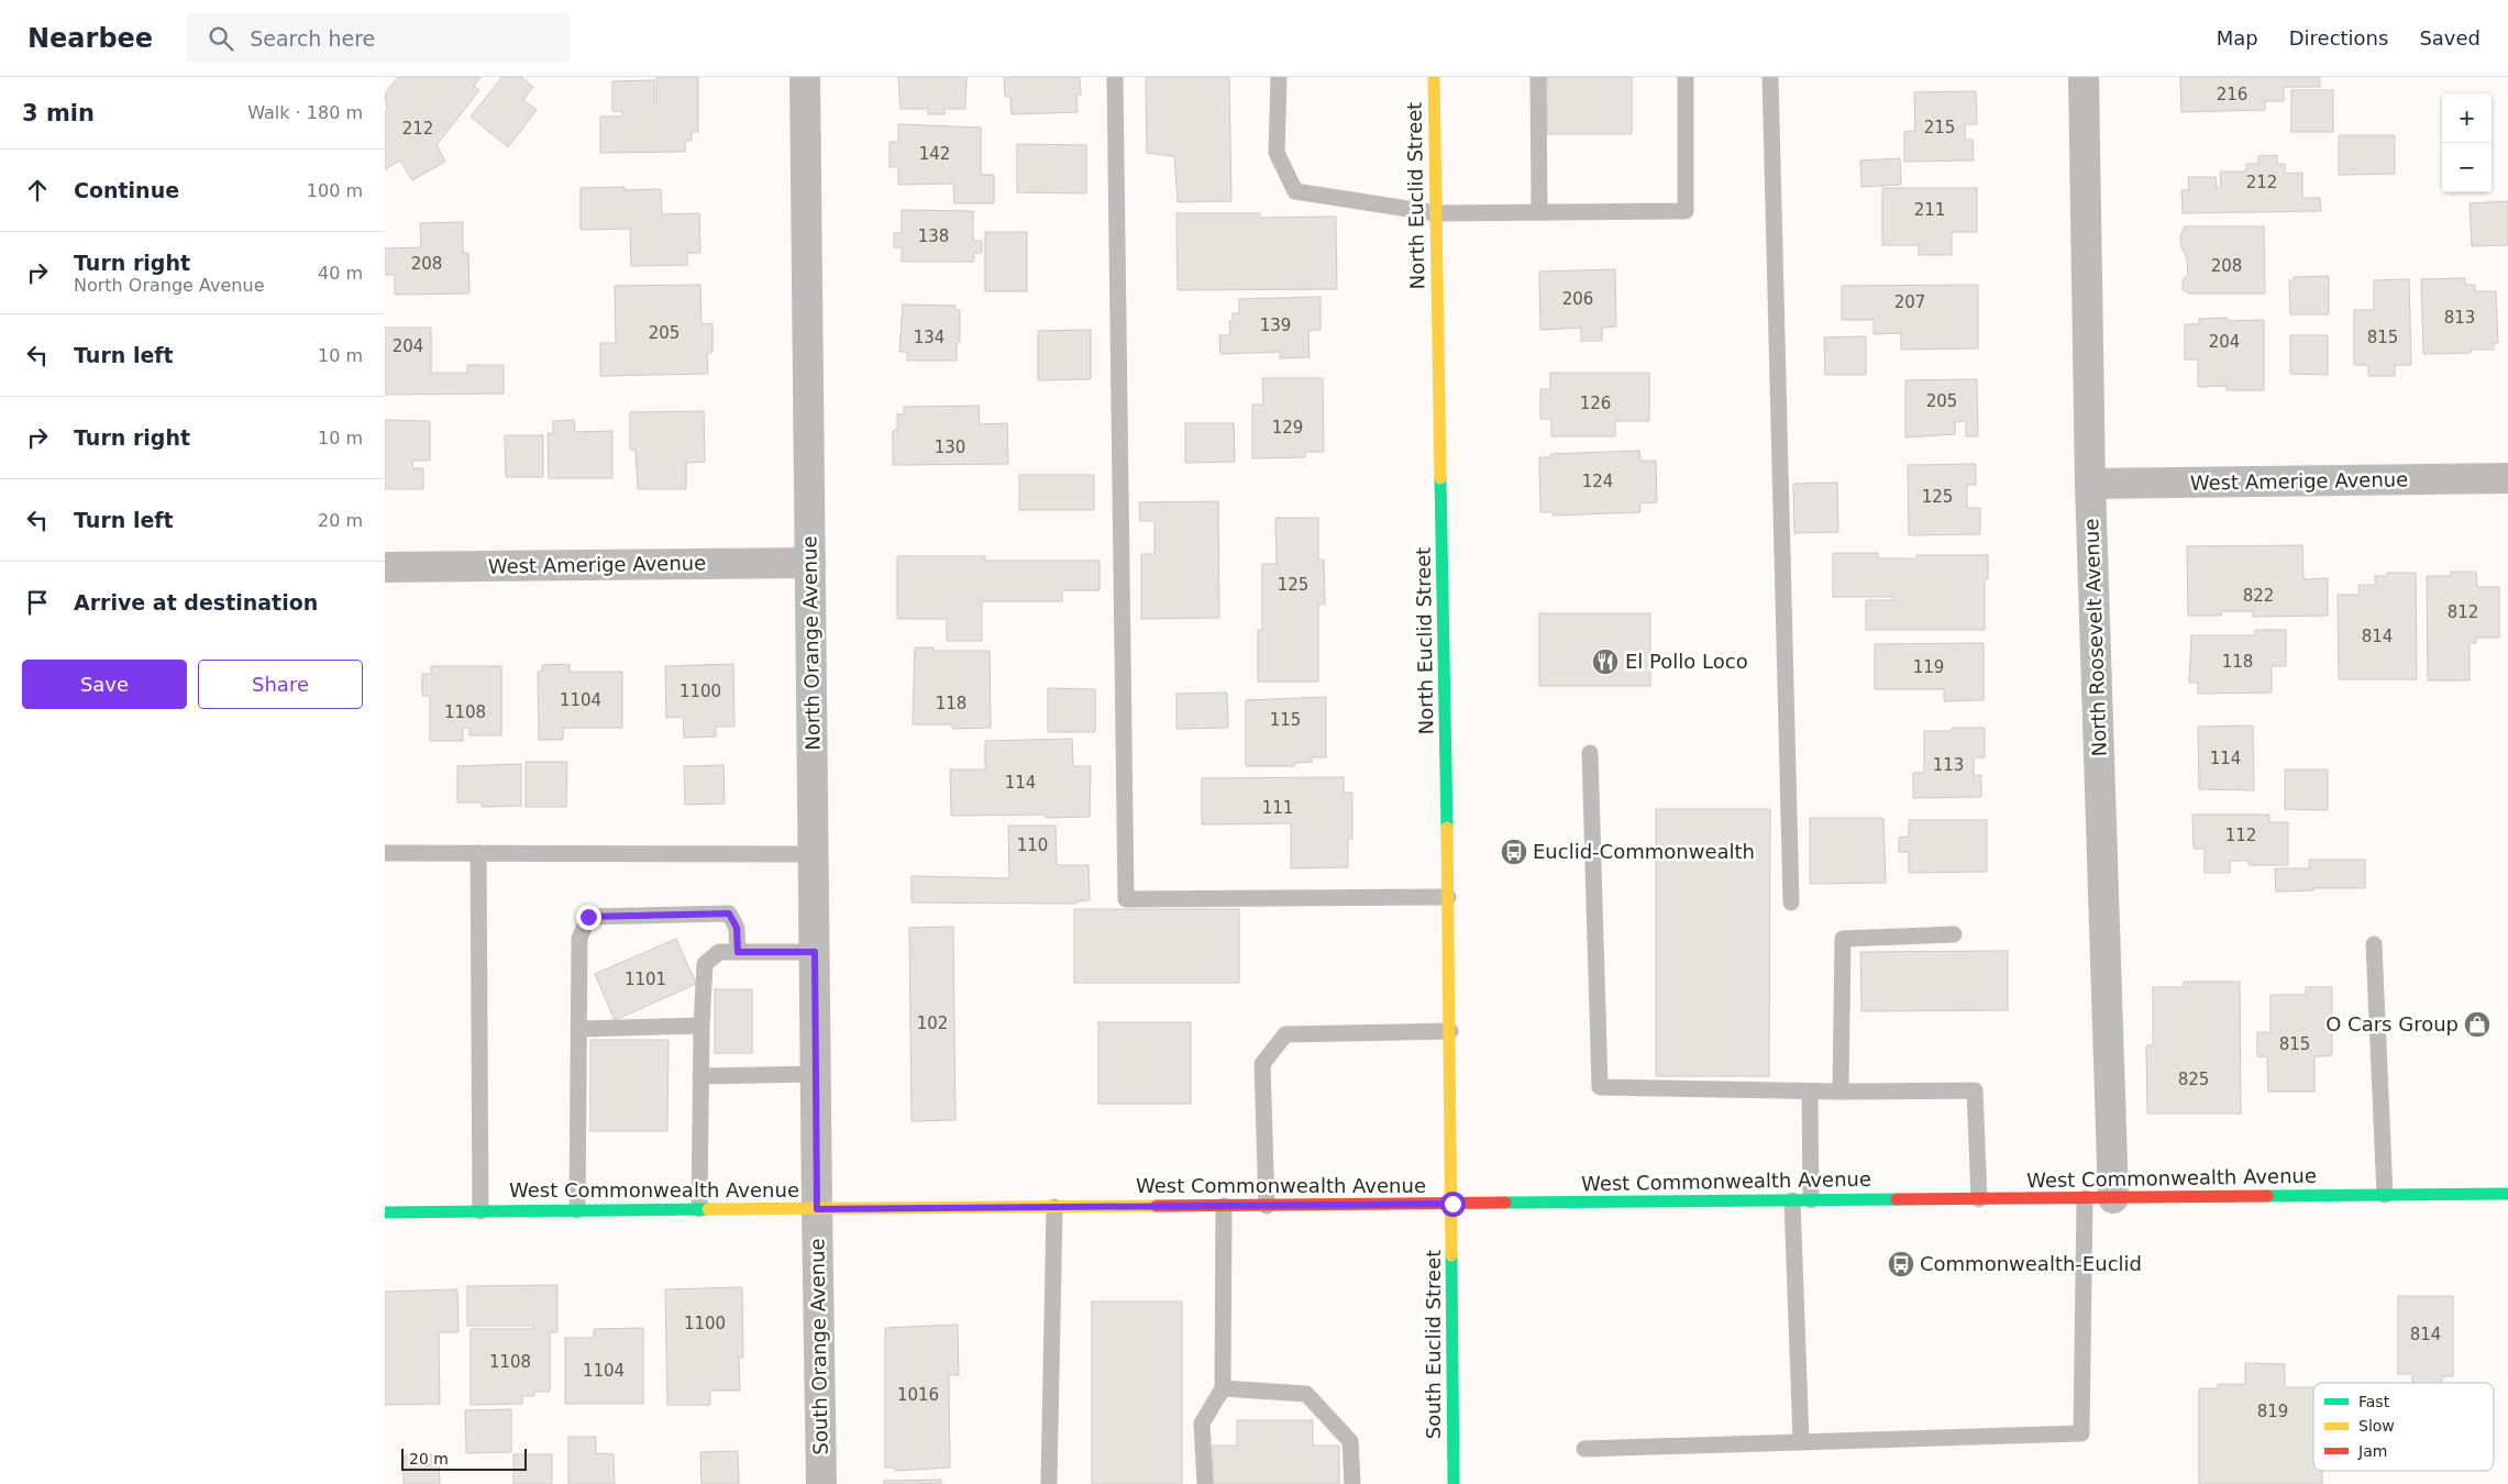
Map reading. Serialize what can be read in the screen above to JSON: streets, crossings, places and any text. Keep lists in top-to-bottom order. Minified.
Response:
{"streets":{"main road":["North Euclid Street","West Commonwealth Avenue","South Euclid Street"],"street":["West Amerige Avenue","North Roosevelt Avenue","North Orange Avenue","South Orange Avenue"]},"crossings":[["North Euclid Street","West Commonwealth Avenue"],["North Euclid Street","South Euclid Street"],["West Amerige Avenue","North Roosevelt Avenue"],["West Amerige Avenue","North Orange Avenue"],["North Roosevelt Avenue","West Commonwealth Avenue"],["North Orange Avenue","West Commonwealth Avenue"],["North Orange Avenue","South Orange Avenue"],["West Commonwealth Avenue","South Euclid Street"],["West Commonwealth Avenue","South Orange Avenue"]],"places":{"restaurant":["El Pollo Loco"],"bus stop":["Euclid-Commonwealth","Commonwealth-Euclid"],"shop":["O Cars Group"]},"house_numbers":["216","215","212","142","212","211","138","208","208","206","207","813","139","205","134","815","204","204","205","126","129","130","124","125","125","822","812","814","118","119","1100","1104","118","1108","115","114","113","114","111","112","110","1101","102","815","825","1100","814","1108","1104","1016","819"],"legend":["Fast","Slow","Jam"],"scale_bar":"20 m","page":{"header":"Nearbee","search":"Search here","nav":["Map","Directions","Saved"],"heading":["3 min","Walk · 180 m"],"map_buttons":["+","−"],"list":[["Continue","100 m"],["Turn right","North Orange Avenue","40 m"],["Turn left","10 m"],["Turn right","10 m"],["Turn left","20 m"],"Arrive at destination"],"buttons":["Save","Share"],"scale":"20 m"}}
